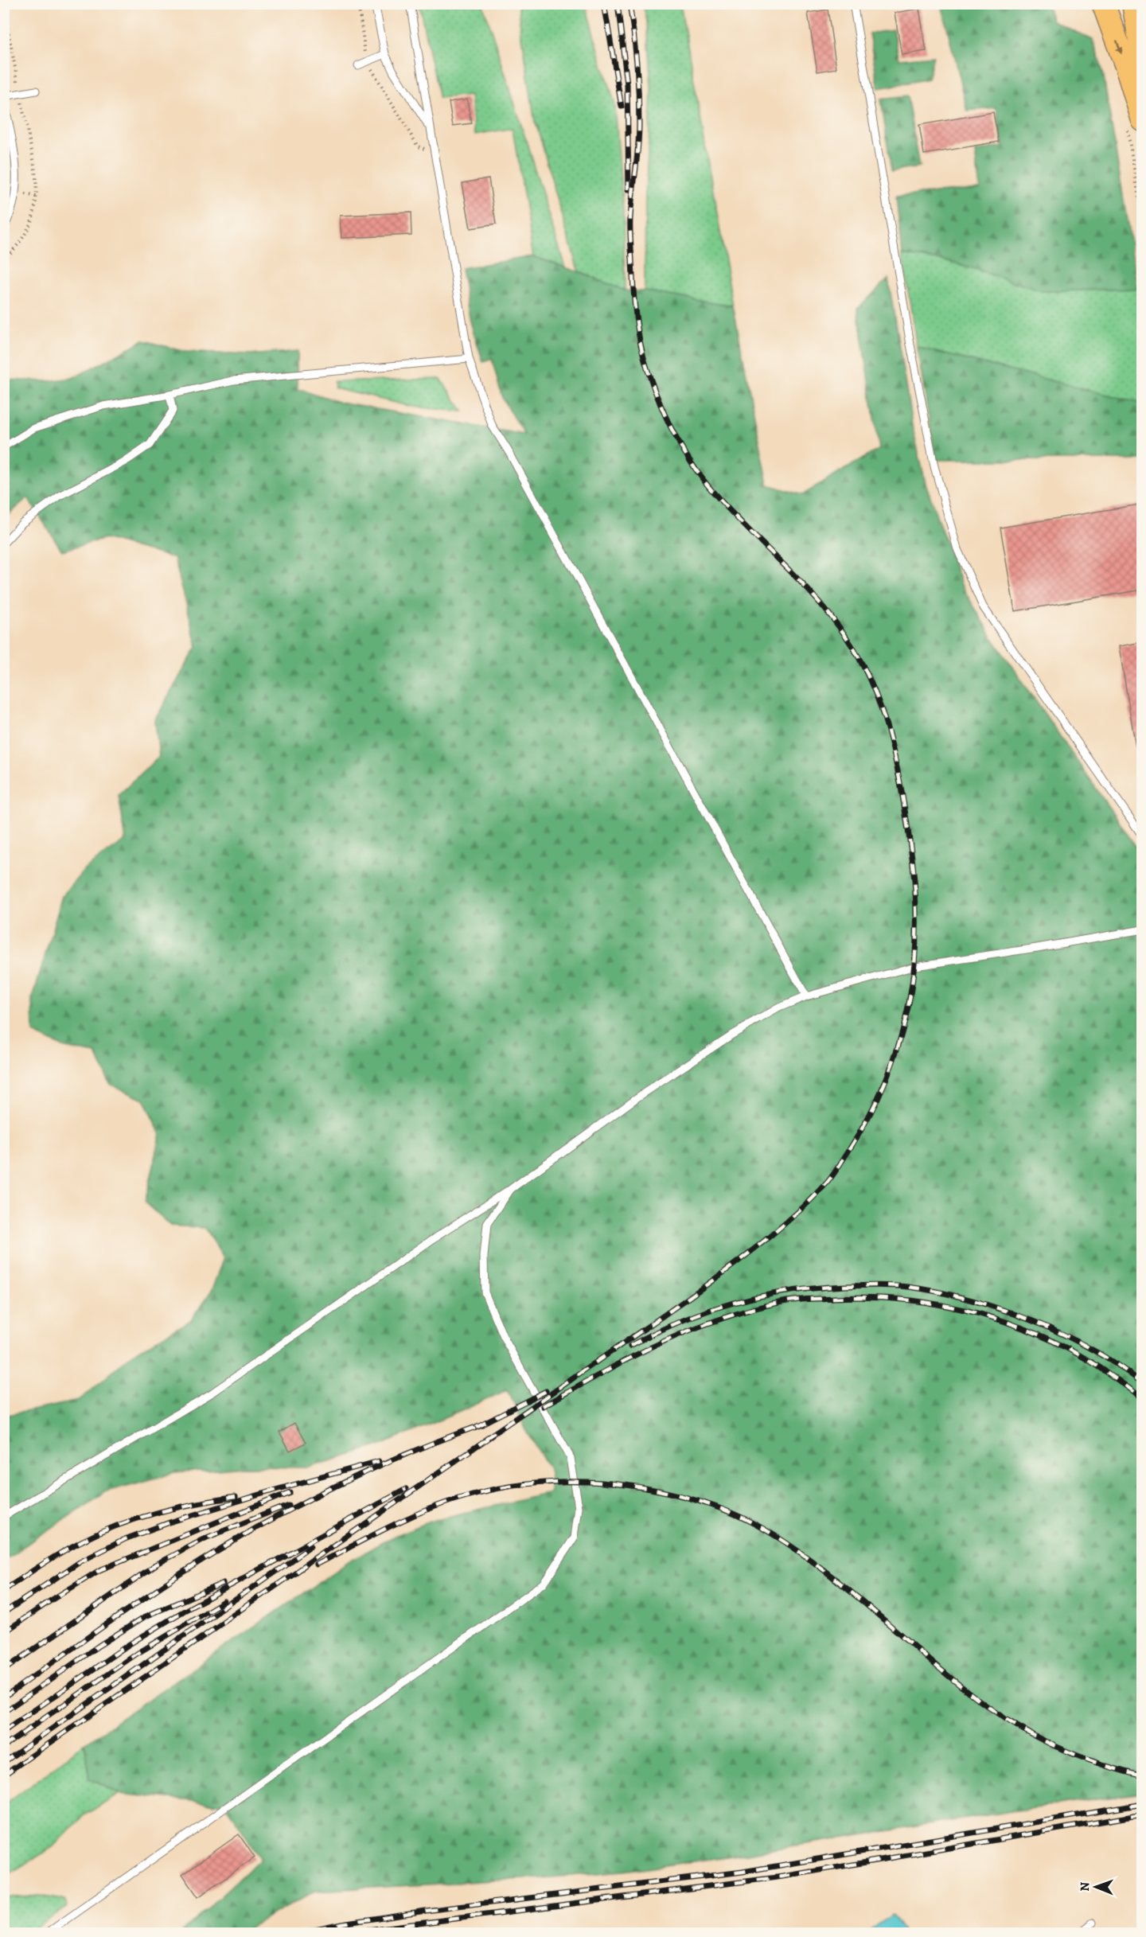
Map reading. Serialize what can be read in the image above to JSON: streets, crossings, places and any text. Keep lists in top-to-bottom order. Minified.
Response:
{"north":"left"}
